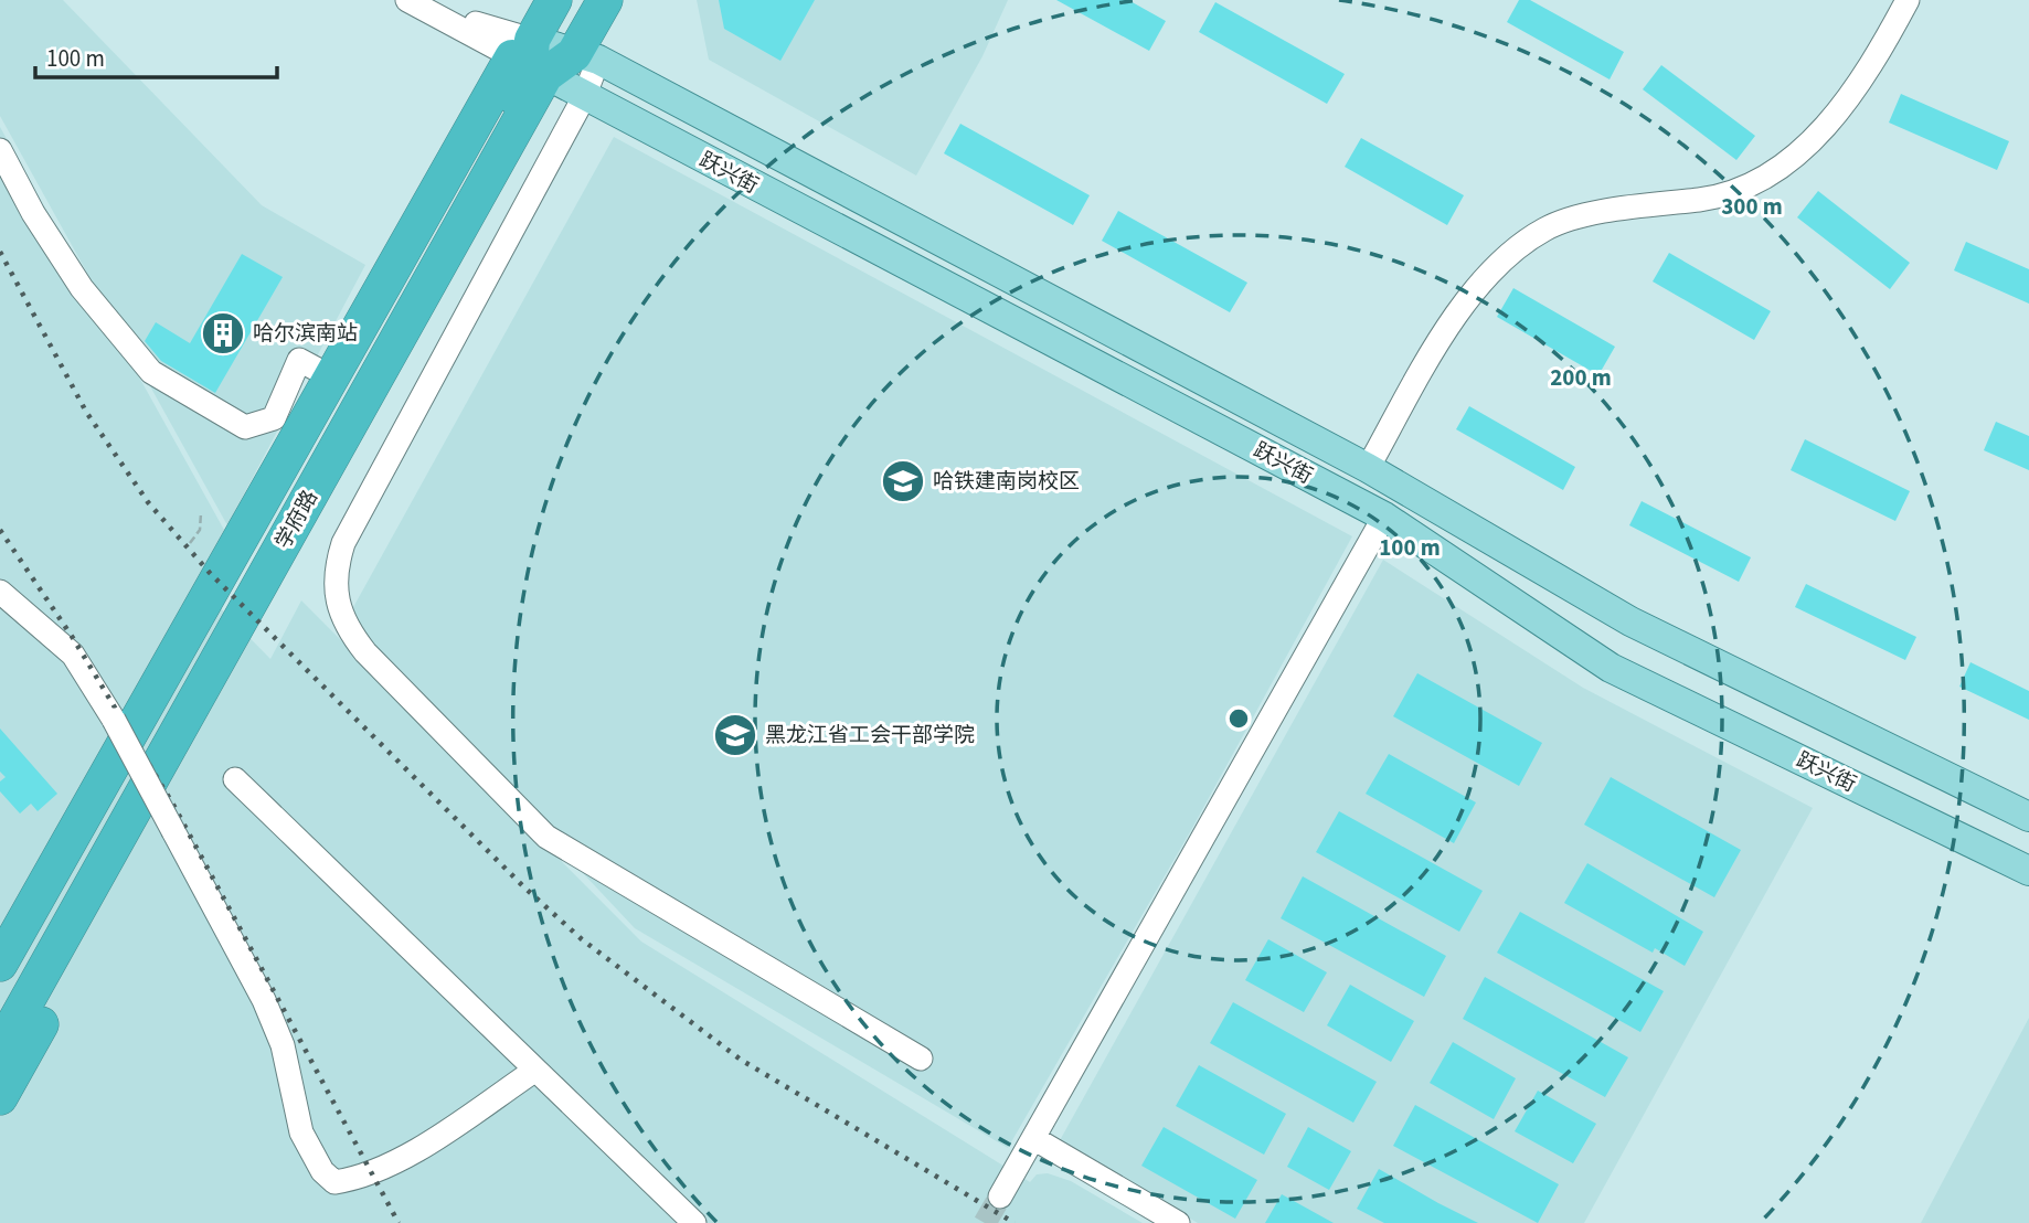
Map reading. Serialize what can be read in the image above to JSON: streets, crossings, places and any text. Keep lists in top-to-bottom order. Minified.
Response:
{"streets":{"highway":["学府路"],"main road":["跃兴街"]},"crossings":[["跃兴街","学府路"]],"places":{"building":["哈尔滨南站"],"school or university":["哈铁建南岗校区","黑龙江省工会干部学院"]},"scale_bar":"100 m","rings":["300 m","200 m","100 m"]}
